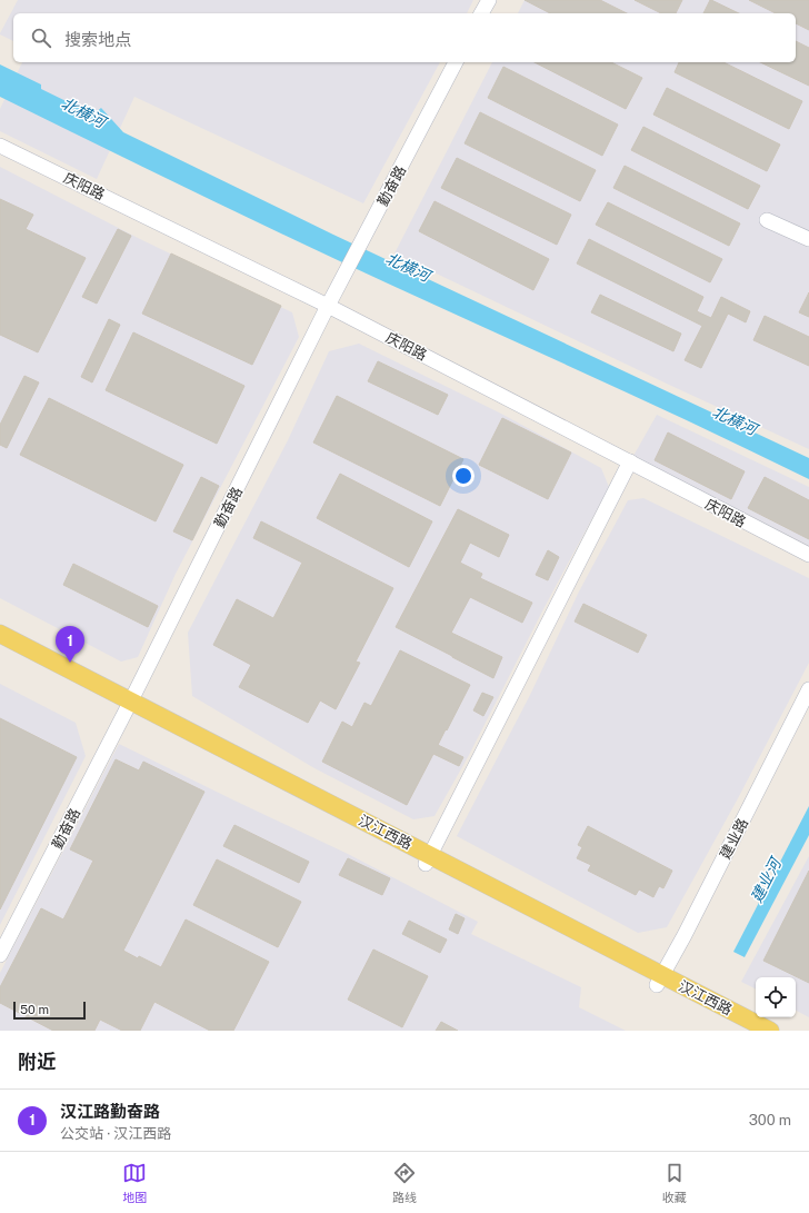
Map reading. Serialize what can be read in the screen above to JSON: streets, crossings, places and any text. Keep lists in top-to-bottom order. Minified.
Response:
{"streets":{"main road":["汉江西路"],"street":["庆阳路","勤奋路","建业路"]},"crossings":[["庆阳路","勤奋路"],["勤奋路","汉江西路"],["汉江西路","建业路"]],"water":["北横河","建业河"],"scale_bar":"50 m","page":{"search":"搜索地点","pins":"1","scale":"50 m","heading":"附近","list":[{"mark":"1","name":"汉江路勤奋路","note":"公交站 · 汉江西路","value":"300 m"}],"nav":["地图","路线","收藏"]}}
